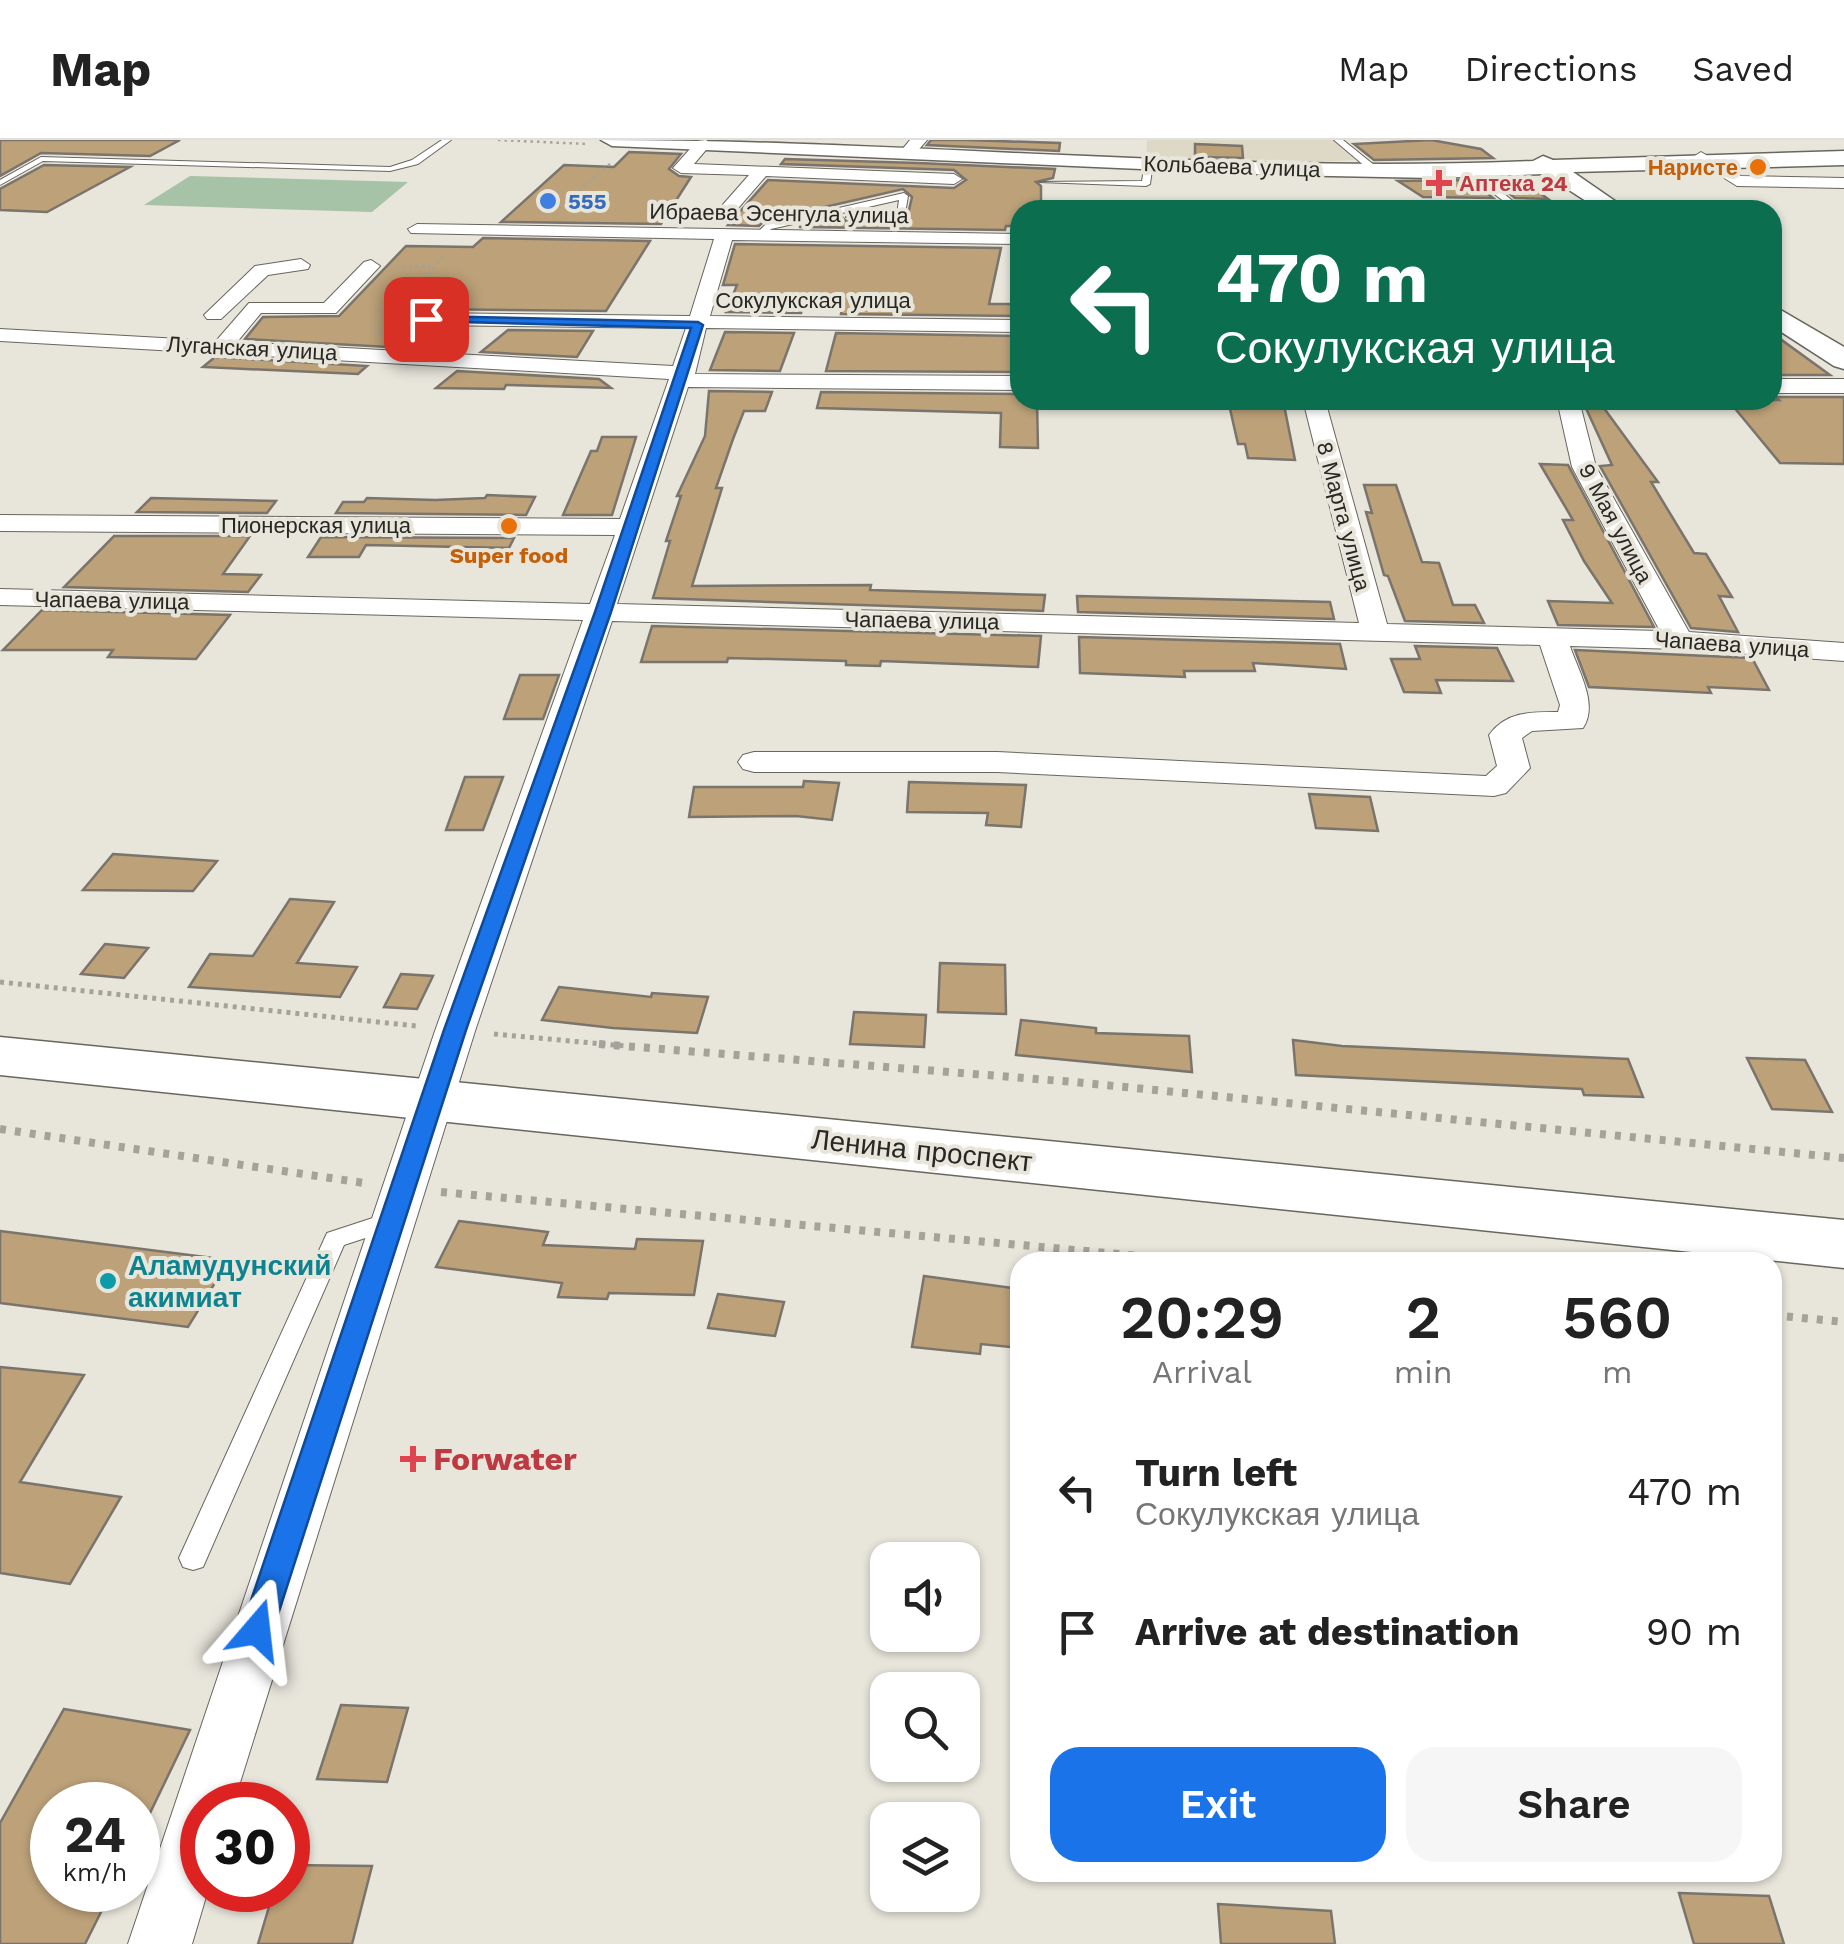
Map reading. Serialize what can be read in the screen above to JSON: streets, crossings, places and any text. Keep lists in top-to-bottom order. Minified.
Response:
{"streets":{"main road":["Кольбаева улица","Ленина проспект"],"street":["Ибраева Эсенгула улица","Сокулукская улица","Луганская улица","8 Марта улица","9 Мая улица","Пионерская улица","Чапаева улица"]},"crossings":[["8 Марта улица","Чапаева улица"],["9 Мая улица","Чапаева улица"]],"places":{"other":["Наристе","555","Super food","Аламудунский акимиат"],"health":["Аптека 24","Forwater"]},"page":{"header":"Map","nav":["Map","Directions","Saved"],"turn":["470 m","Сокулукская улица"],"eta":["20:29","Arrival","2","min","560","m"],"list":[{"name":"Turn left","note":"Сокулукская улица","value":"470 m"},{"name":"Arrive at destination","value":"90 m"}],"buttons":["Exit","Share"],"speed":"24 km/h","limit":"30"}}
